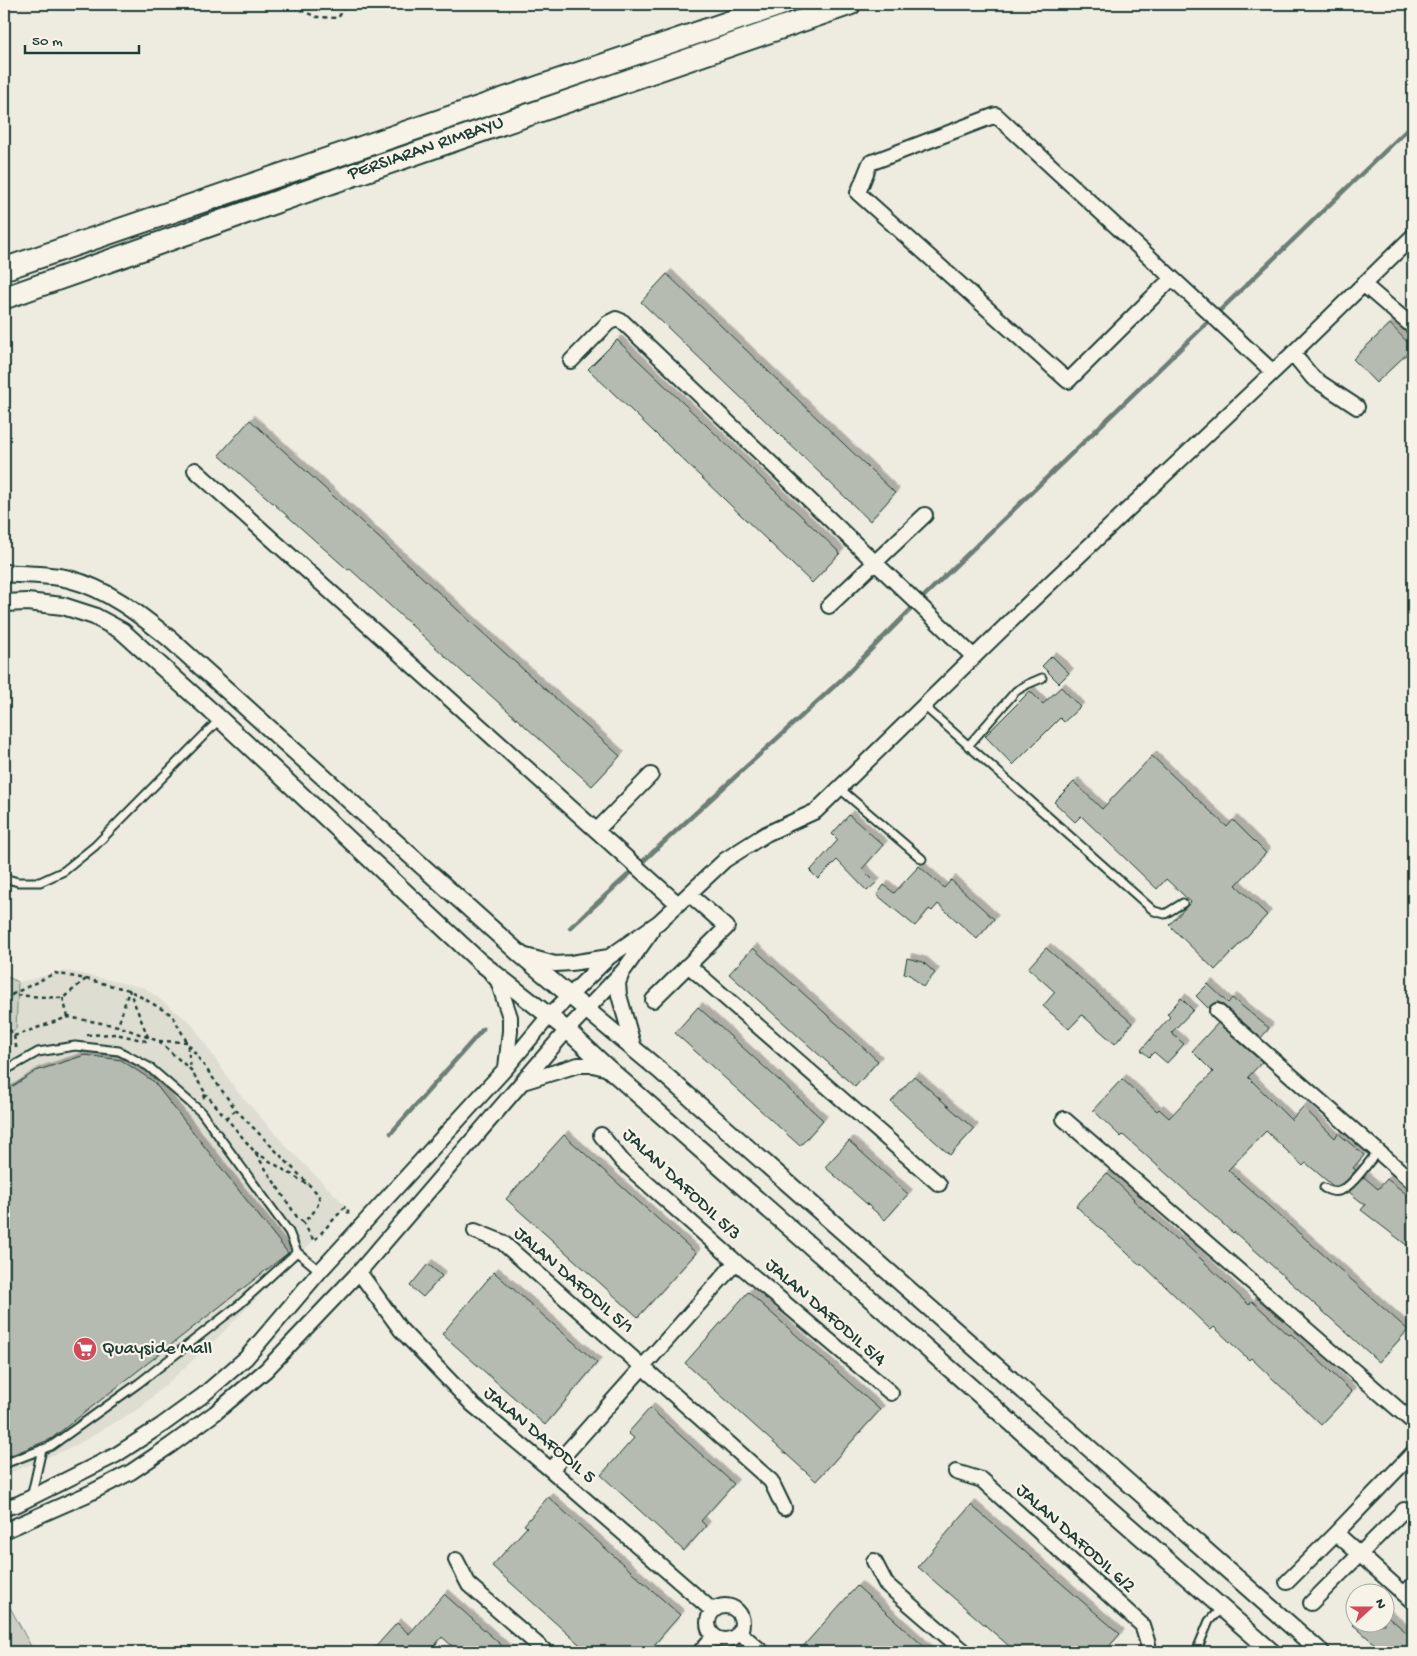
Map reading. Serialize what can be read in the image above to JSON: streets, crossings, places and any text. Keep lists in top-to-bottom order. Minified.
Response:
{"streets":{"main road":["PERSIARAN RIMBAYU"],"street":["JALAN DAFODIL 5/3","JALAN DAFODIL 5/1","JALAN DAFODIL 5/4","JALAN DAFODIL 5","JALAN DAFODIL 6/2"]},"crossings":[["JALAN DAFODIL 5/3","JALAN DAFODIL 5/4"]],"places":{"supermarket":["Quayside Mall"]},"scale_bar":"50 m","north":"right"}
